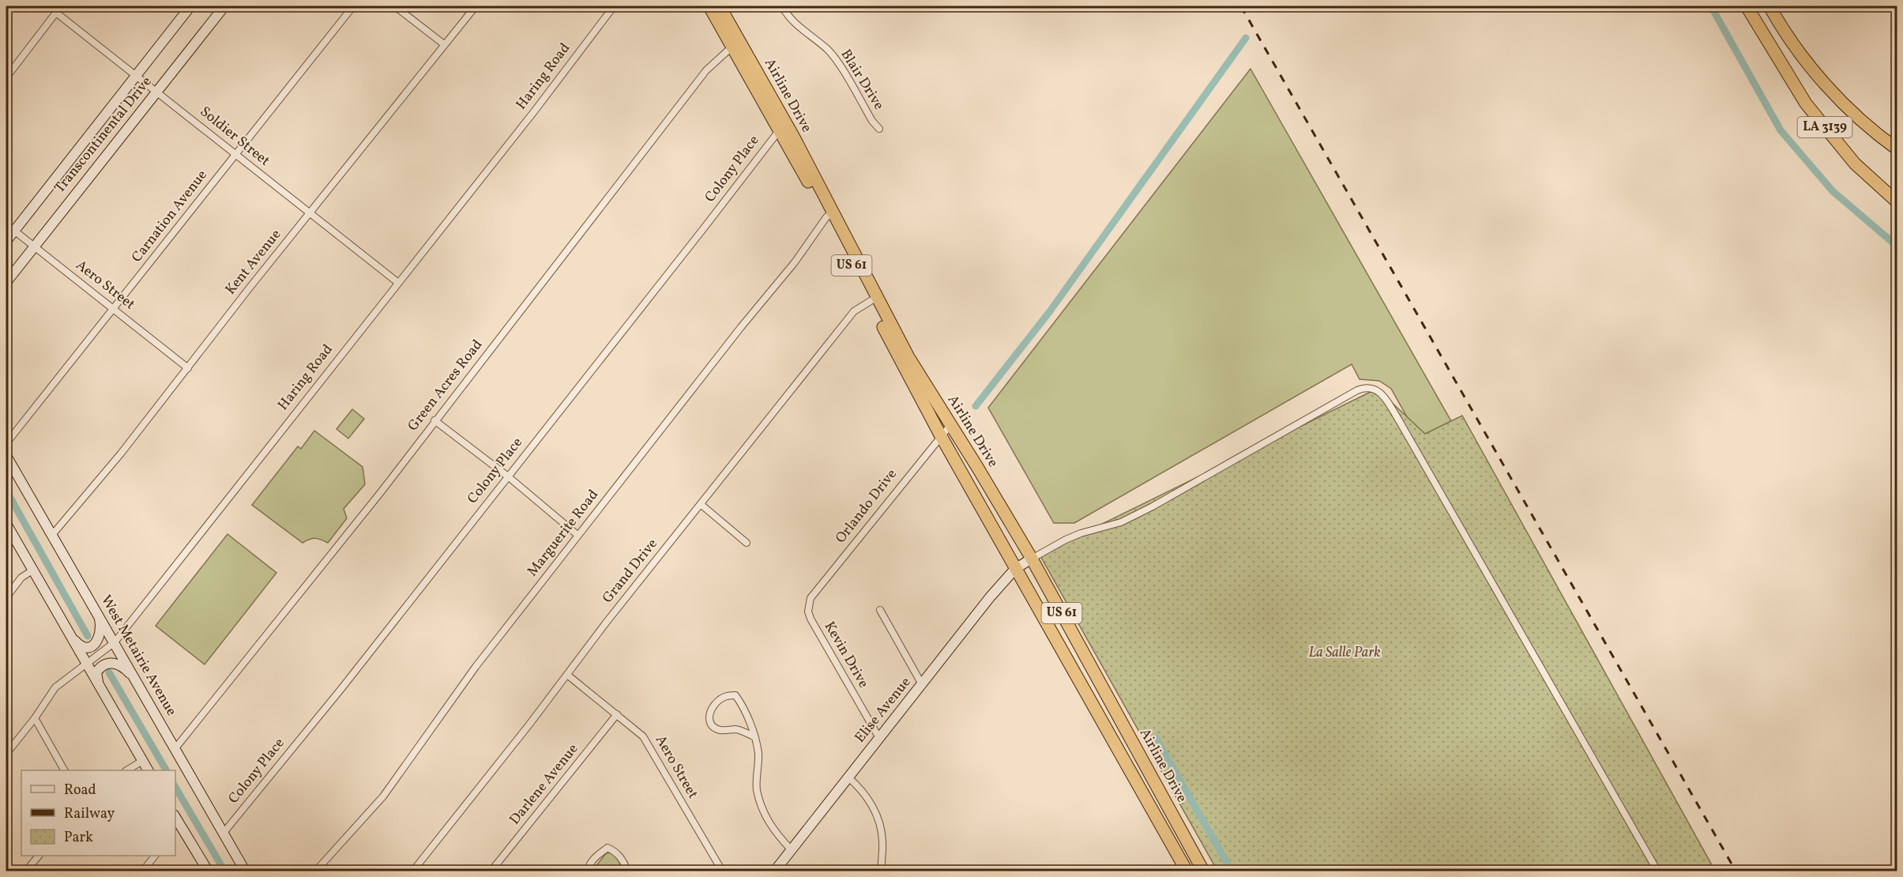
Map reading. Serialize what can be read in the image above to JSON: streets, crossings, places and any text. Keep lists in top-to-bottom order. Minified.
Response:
{"streets":{"highway":["Airline Drive","LA 3139","US 61"],"street":["Haring Road","Blair Drive","Transcontinental Drive","Soldier Street","Colony Place","Carnation Avenue","Kent Avenue","Aero Street","Green Acres Road","Orlando Drive","Marguerite Road","Grand Drive","Kevin Drive","West Metairie Avenue","Elise Avenue","Darlene Avenue"]},"crossings":[["Haring Road","Soldier Street"],["Haring Road","West Metairie Avenue"],["Airline Drive","Colony Place"],["Airline Drive","Green Acres Road"],["Airline Drive","Orlando Drive"],["Airline Drive","Marguerite Road"],["Airline Drive","Grand Drive"],["Airline Drive","Elise Avenue"],["Transcontinental Drive","Soldier Street"],["Transcontinental Drive","Aero Street"],["Soldier Street","Carnation Avenue"],["Soldier Street","Kent Avenue"],["Colony Place","West Metairie Avenue"],["Carnation Avenue","Aero Street"],["Kent Avenue","Aero Street"],["Kent Avenue","West Metairie Avenue"],["Aero Street","Grand Drive"],["Aero Street","Darlene Avenue"],["Green Acres Road","West Metairie Avenue"],["Orlando Drive","Kevin Drive"],["Kevin Drive","Elise Avenue"]],"parks":["La Salle Park"],"legend":["Road","Railway","Park"]}
